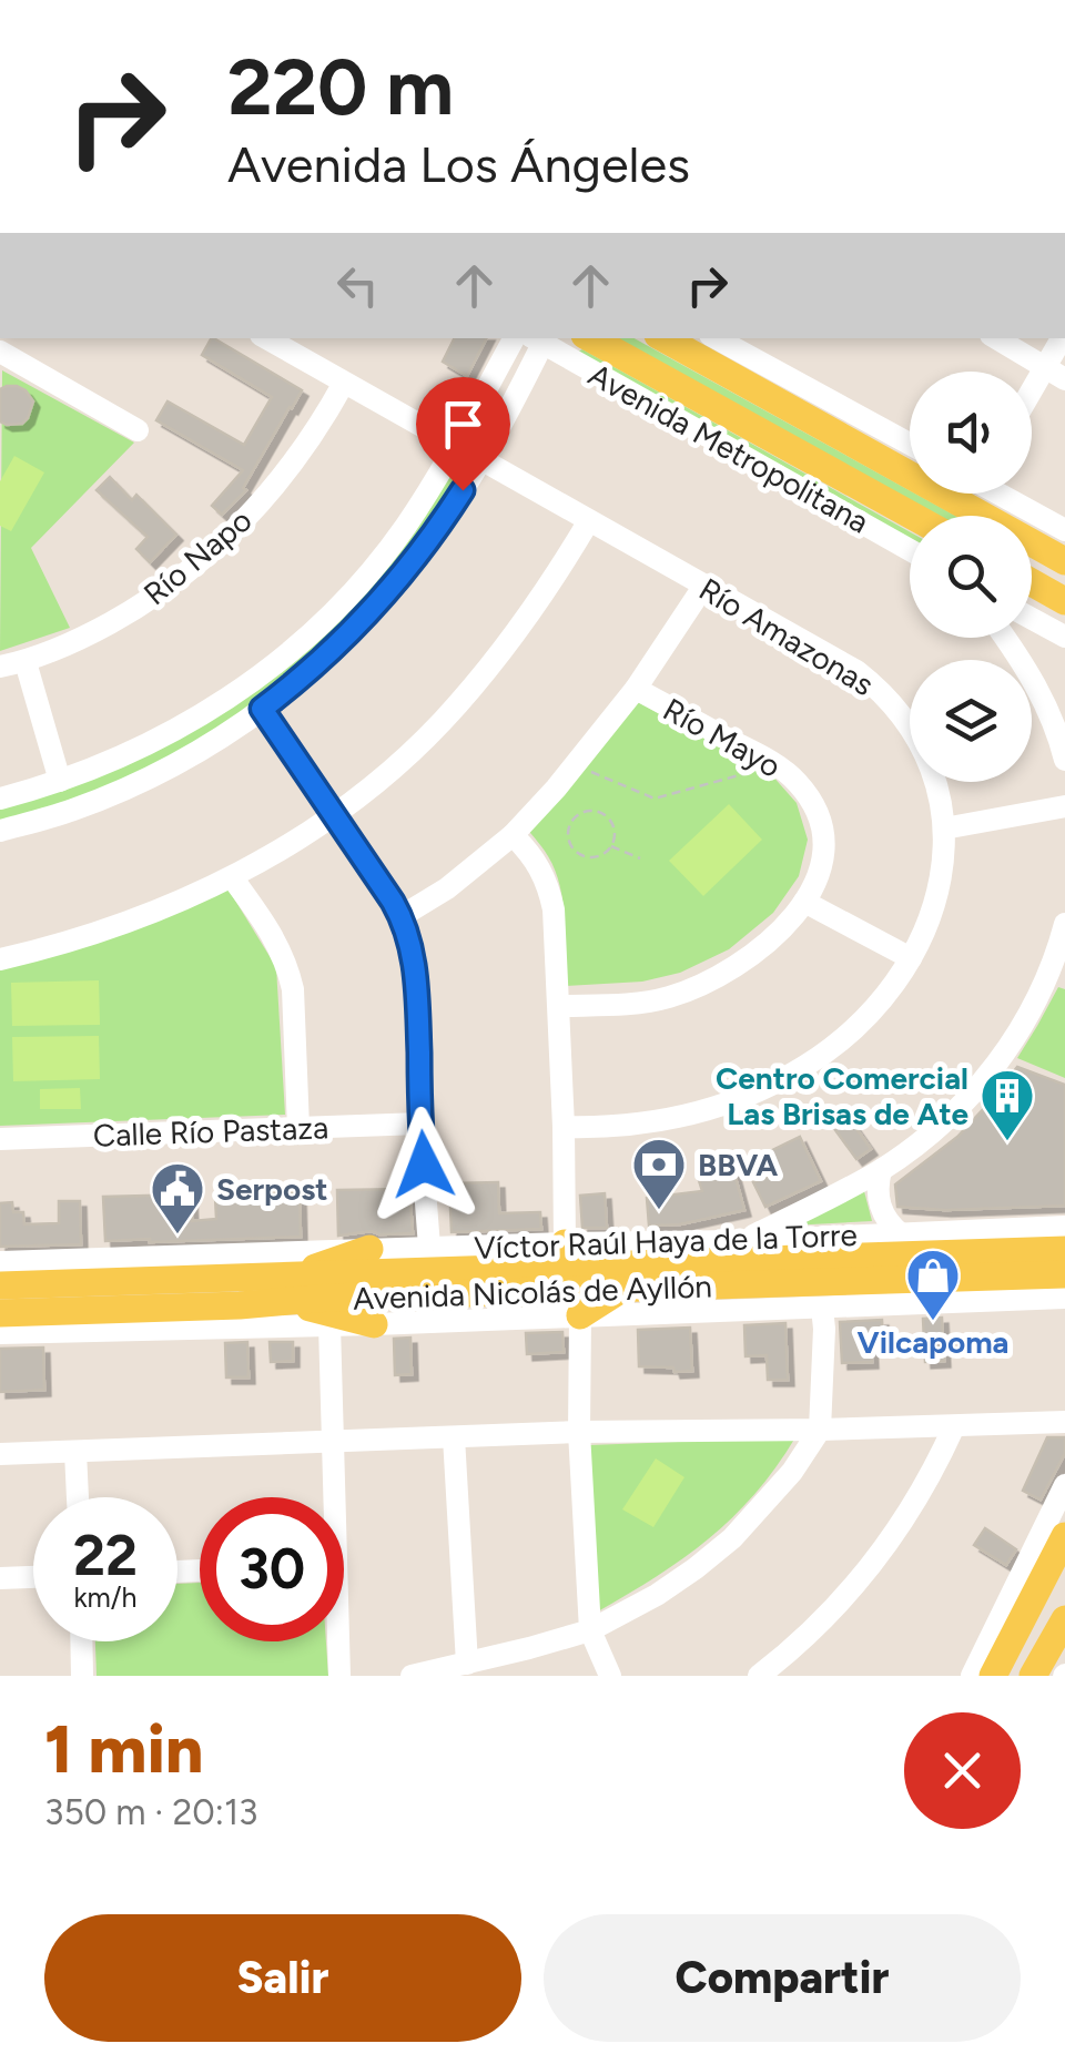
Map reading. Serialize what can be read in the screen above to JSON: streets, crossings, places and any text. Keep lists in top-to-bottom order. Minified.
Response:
{"streets":{"main road":["Avenida Metropolitana","Avenida Nicolás de Ayllón"],"street":["Río Napo","Río Amazonas","Río Mayo","Calle Río Pastaza","Víctor Raúl Haya de la Torre"]},"crossings":[["Río Napo","Río Amazonas"]],"places":{"building":["Centro Comercial Las Brisas de Ate"],"bank":["BBVA"],"public building":["Serpost"],"shop":["Vilcapoma"]},"page":{"turn":["220 m","Avenida Los Ángeles"],"speed":"22 km/h","limit":"30","heading":["1 min","350 m · 20:13"],"buttons":["Salir","Compartir"]}}
